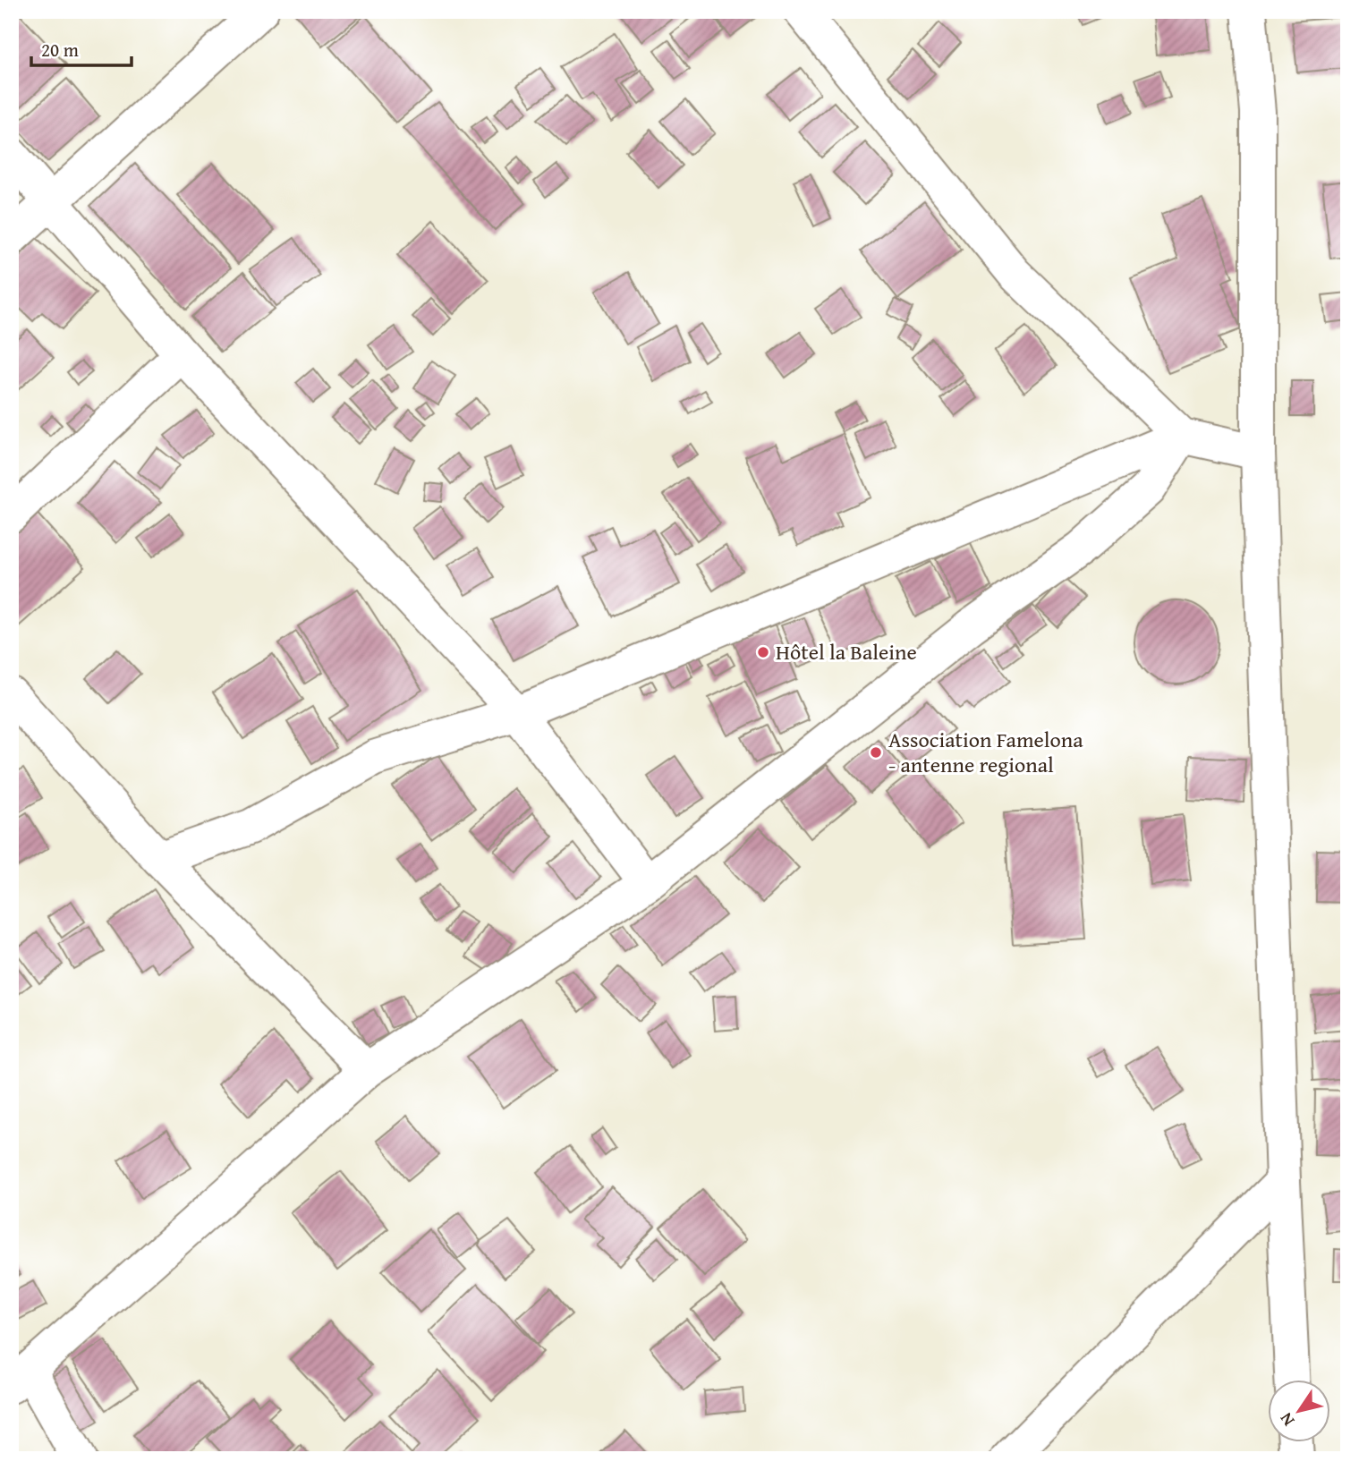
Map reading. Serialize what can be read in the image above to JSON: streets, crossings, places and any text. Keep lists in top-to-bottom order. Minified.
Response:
{"places":["Hôtel la Baleine","Association Famelona - antenne regional"],"scale_bar":"20 m","north":"bottom left"}
